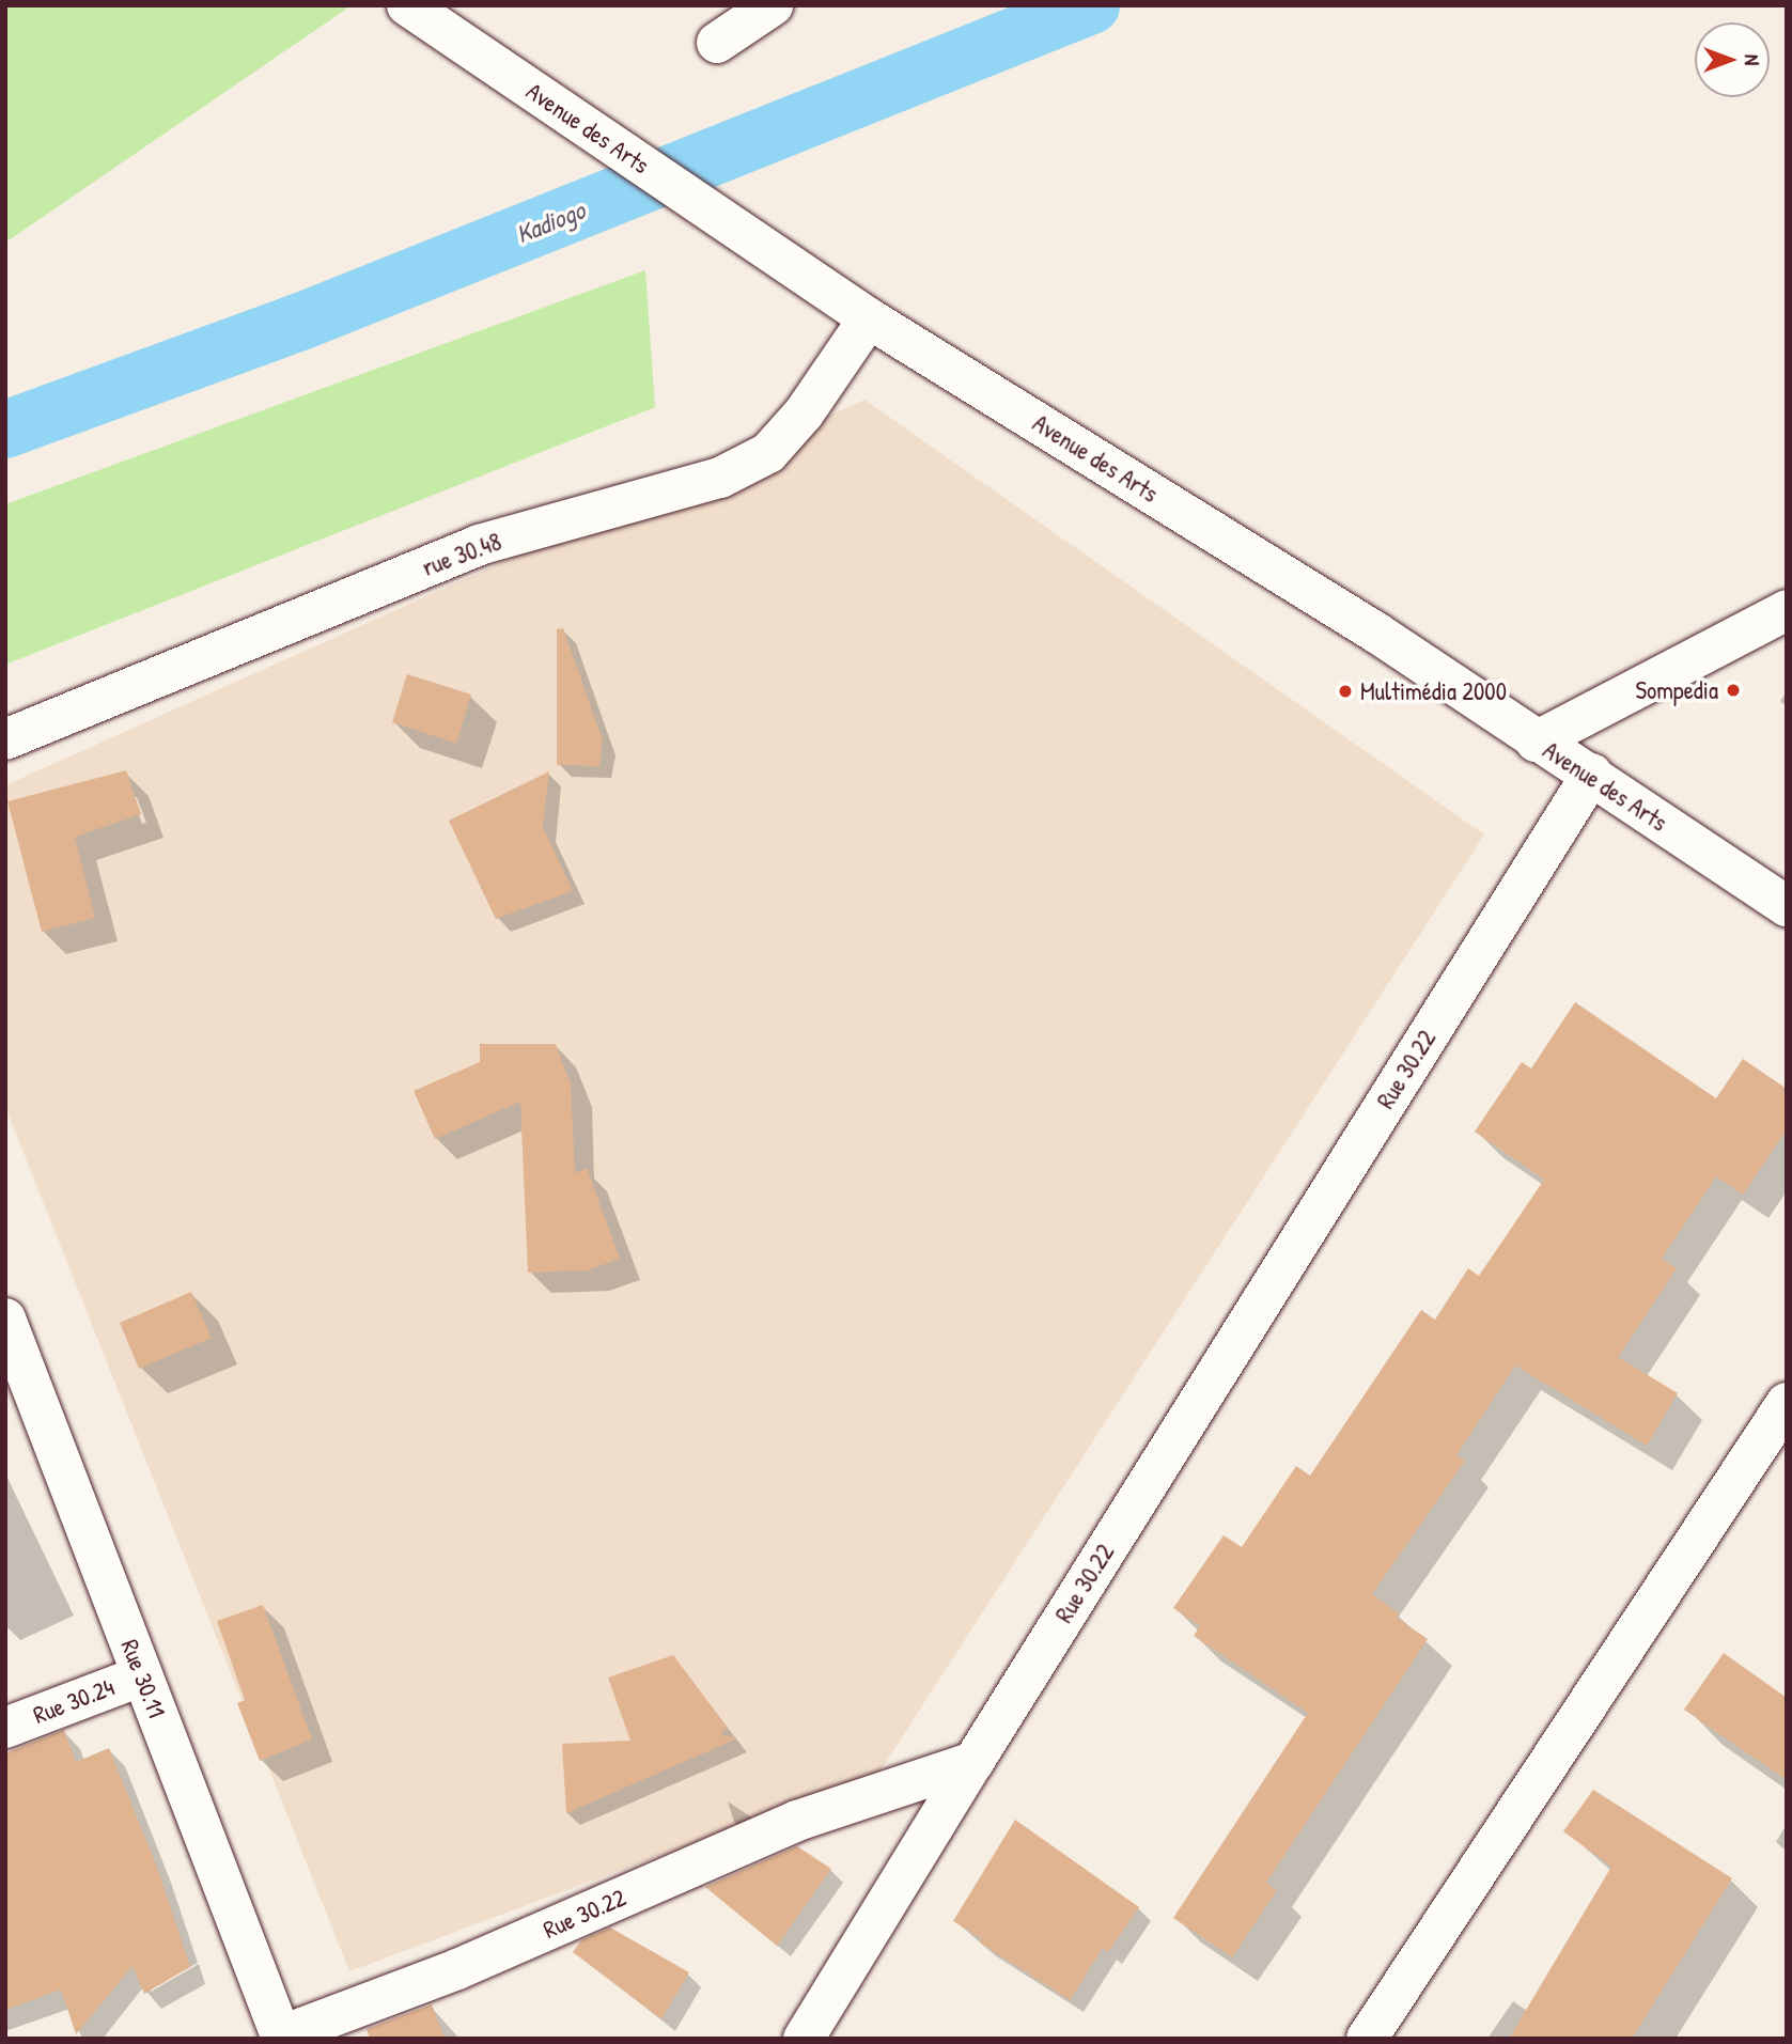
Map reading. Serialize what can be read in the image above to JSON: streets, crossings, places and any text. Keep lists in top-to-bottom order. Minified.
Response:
{"streets":{"street":["Avenue des Arts","rue 30.48","Rue 30.22","Rue 30.11","Rue 30.24"]},"crossings":[["Avenue des Arts","rue 30.48"],["Avenue des Arts","Rue 30.22"],["Rue 30.22","Rue 30.11"],["Rue 30.11","Rue 30.24"]],"water":["Kadiogo"],"places":["Sompedia","Multimédia 2000"],"north":"right"}
